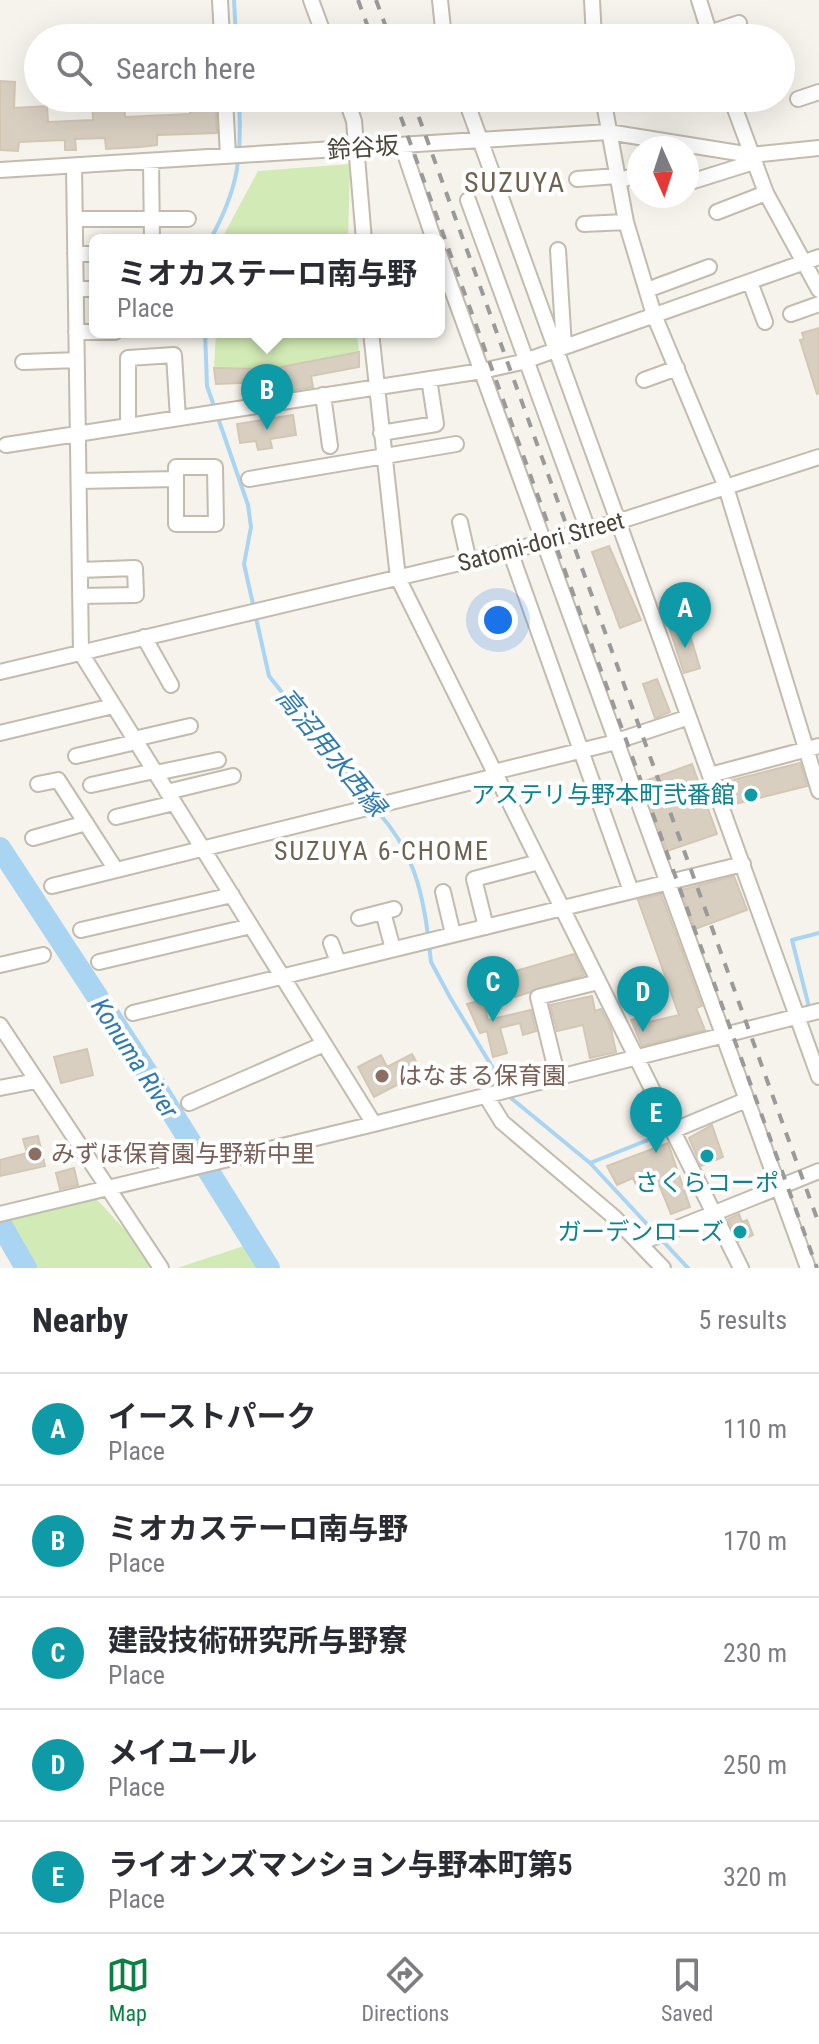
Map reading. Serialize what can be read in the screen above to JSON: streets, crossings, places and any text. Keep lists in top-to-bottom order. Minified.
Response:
{"streets":{"street":["鈴谷坂","Satomi-dori Street"]},"districts":["SUZUYA","SUZUYA 6-CHOME"],"water":["高沼用水西縁","Konuma River"],"places":["アステリ与野本町弐番館","はなまる保育園","みずほ保育園与野新中里","さくらコーポ","ガーデンローズ"],"north":"bottom","page":{"search":"Search here","popup":["ミオカステーロ南与野","Place"],"pins":["B","A","C","D","E"],"heading":["Nearby","5 results"],"list":[{"mark":"A","name":"イーストパーク","note":"Place","value":"110 m"},{"mark":"B","name":"ミオカステーロ南与野","note":"Place","value":"170 m"},{"mark":"C","name":"建設技術研究所与野寮","note":"Place","value":"230 m"},{"mark":"D","name":"メイユール","note":"Place","value":"250 m"},{"mark":"E","name":"ライオンズマンション与野本町第5","note":"Place","value":"320 m"}],"nav":["Map","Directions","Saved"]}}
